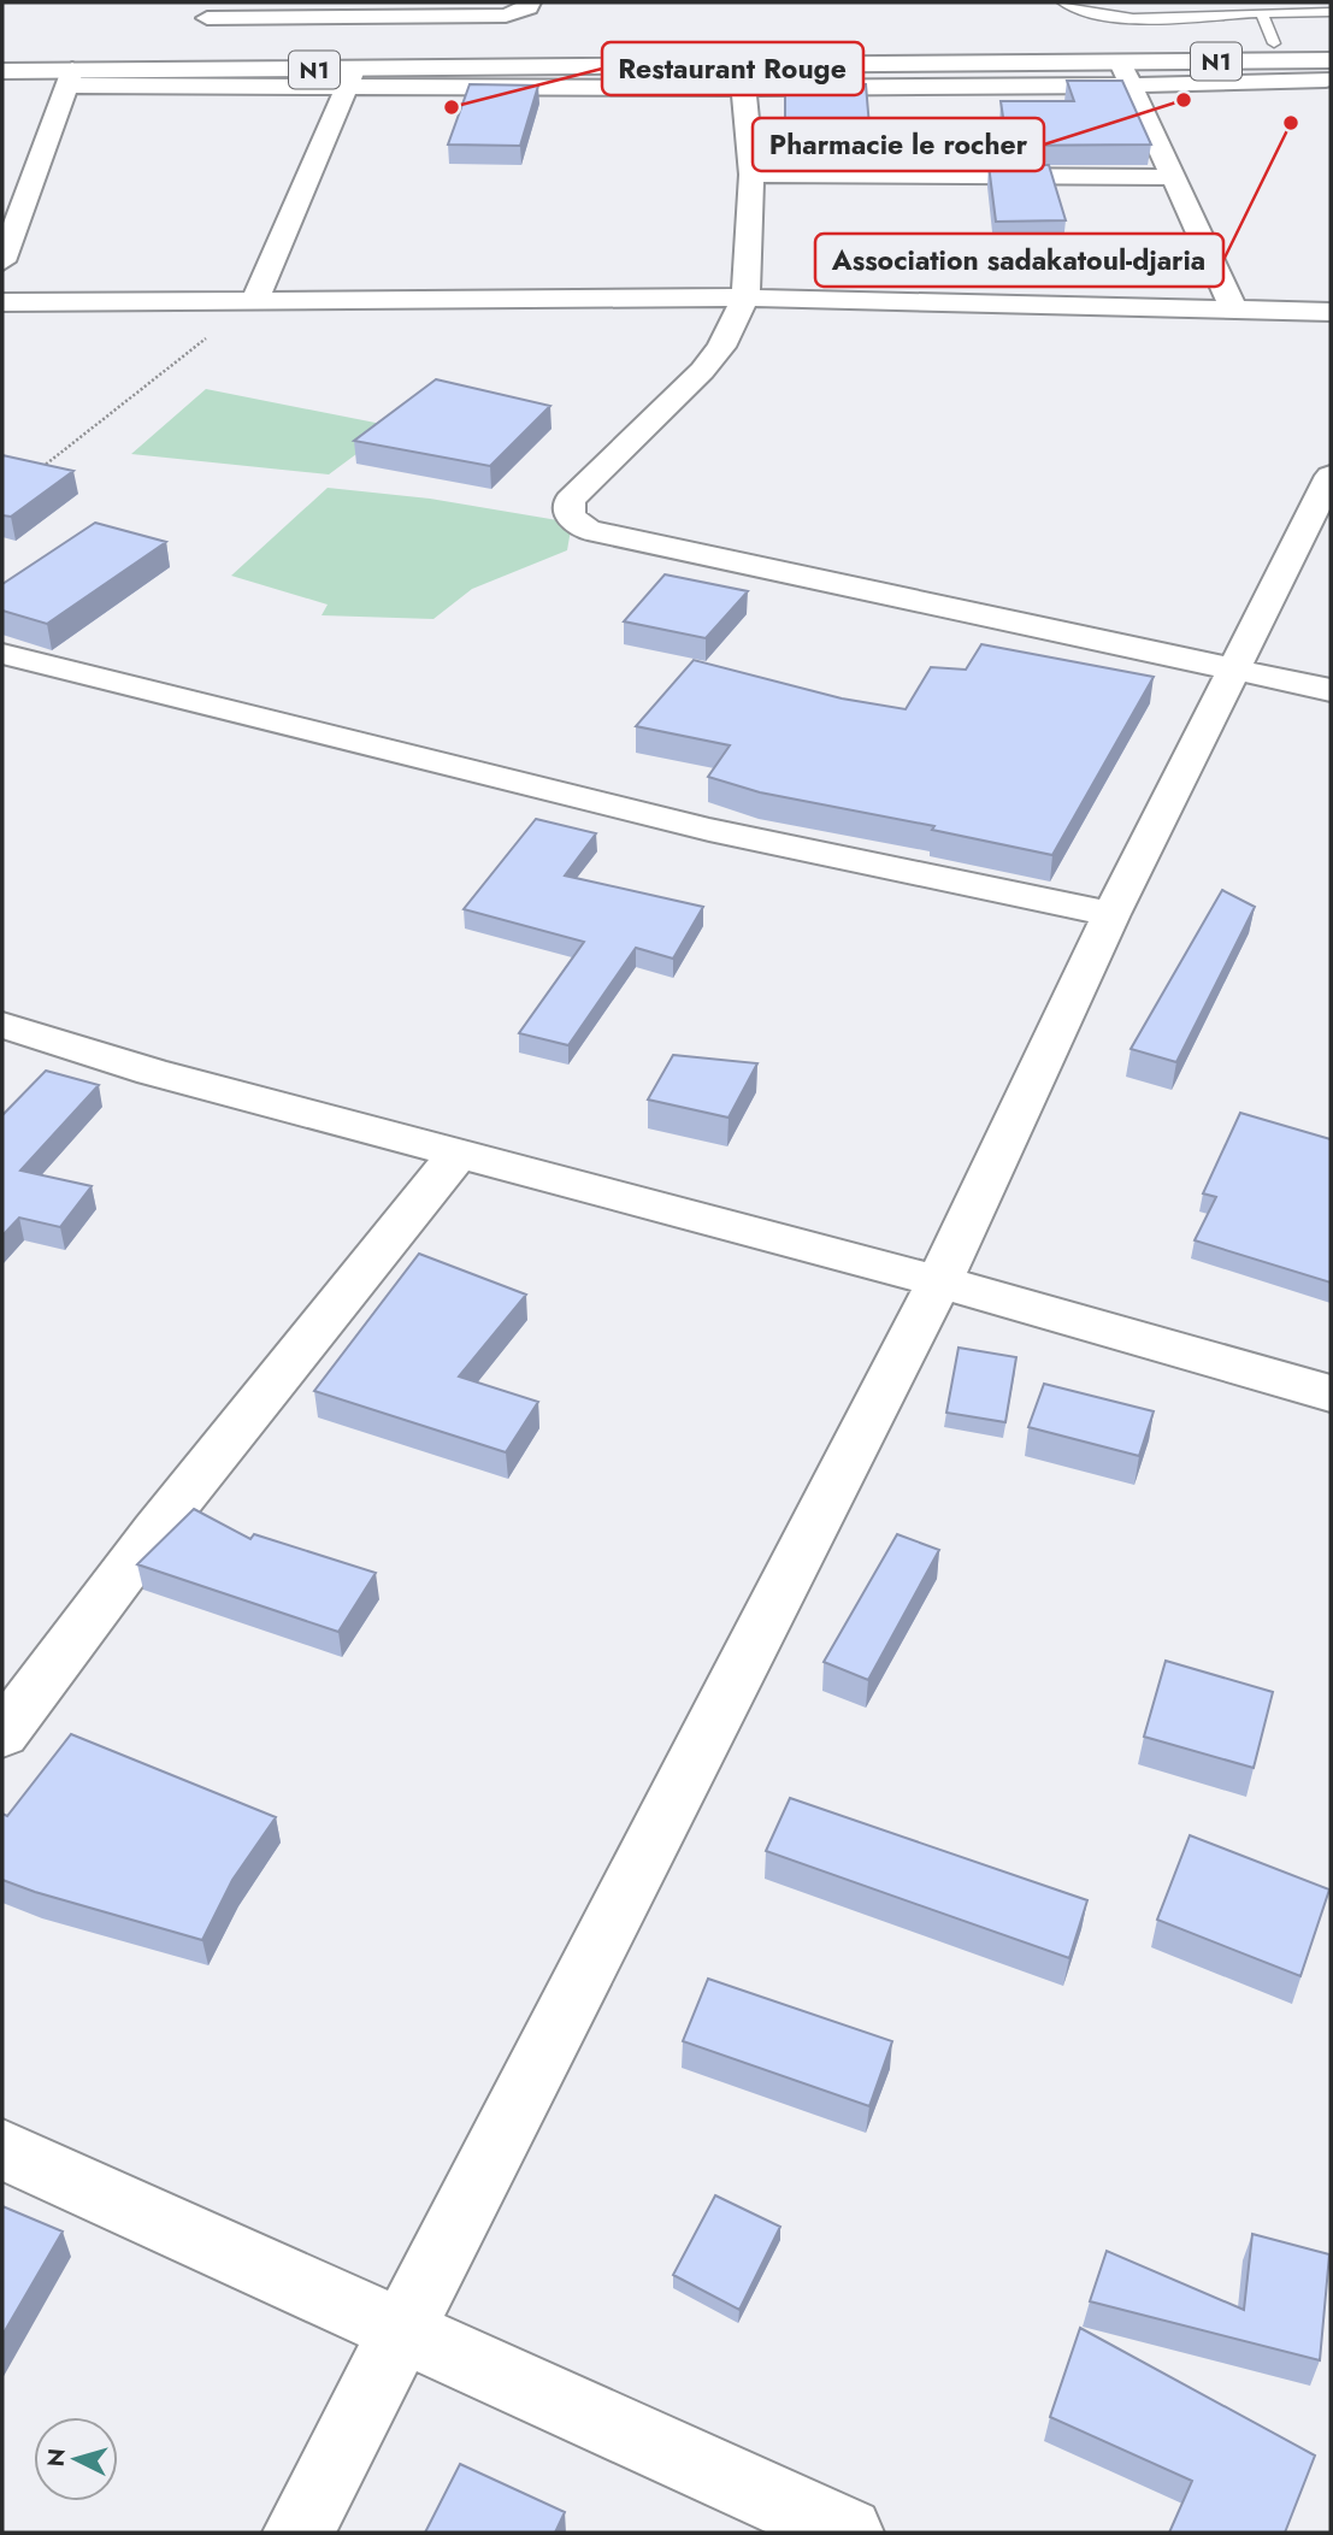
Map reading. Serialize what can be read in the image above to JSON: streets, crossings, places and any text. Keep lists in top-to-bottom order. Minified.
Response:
{"streets":{"main road":["N1"]},"places":["Pharmacie le rocher","Restaurant Rouge","Association sadakatoul-djaria"],"north":"left"}
